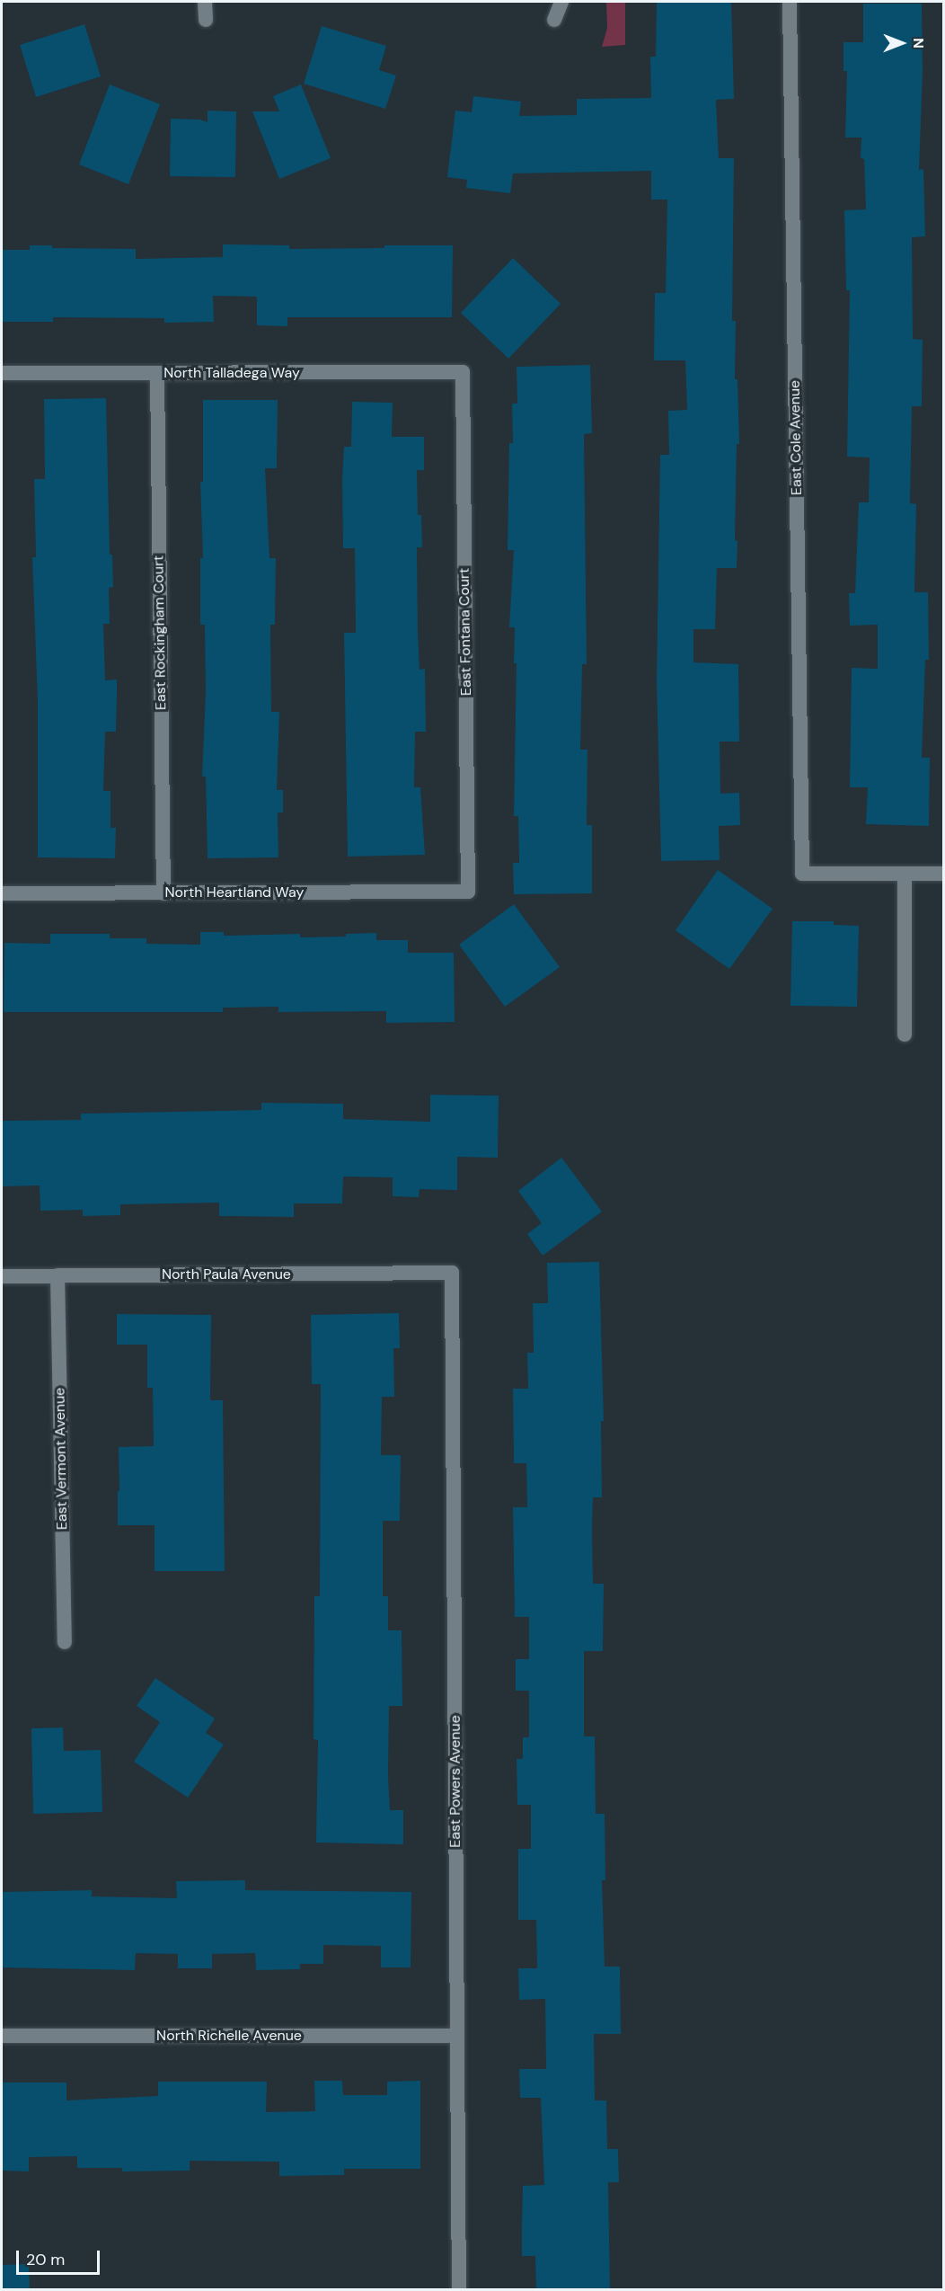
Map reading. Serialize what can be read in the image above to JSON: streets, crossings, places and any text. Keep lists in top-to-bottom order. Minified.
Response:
{"streets":{"street":["North Talladega Way","East Cole Avenue","East Fontana Court","East Rockingham Court","North Heartland Way","North Paula Avenue","East Vermont Avenue","East Powers Avenue","North Richelle Avenue"]},"crossings":[["North Talladega Way","East Fontana Court"],["North Talladega Way","East Rockingham Court"],["East Fontana Court","North Heartland Way"],["East Rockingham Court","North Heartland Way"],["North Paula Avenue","East Vermont Avenue"],["North Paula Avenue","East Powers Avenue"],["East Powers Avenue","North Richelle Avenue"]],"scale_bar":"20 m","north":"right"}
